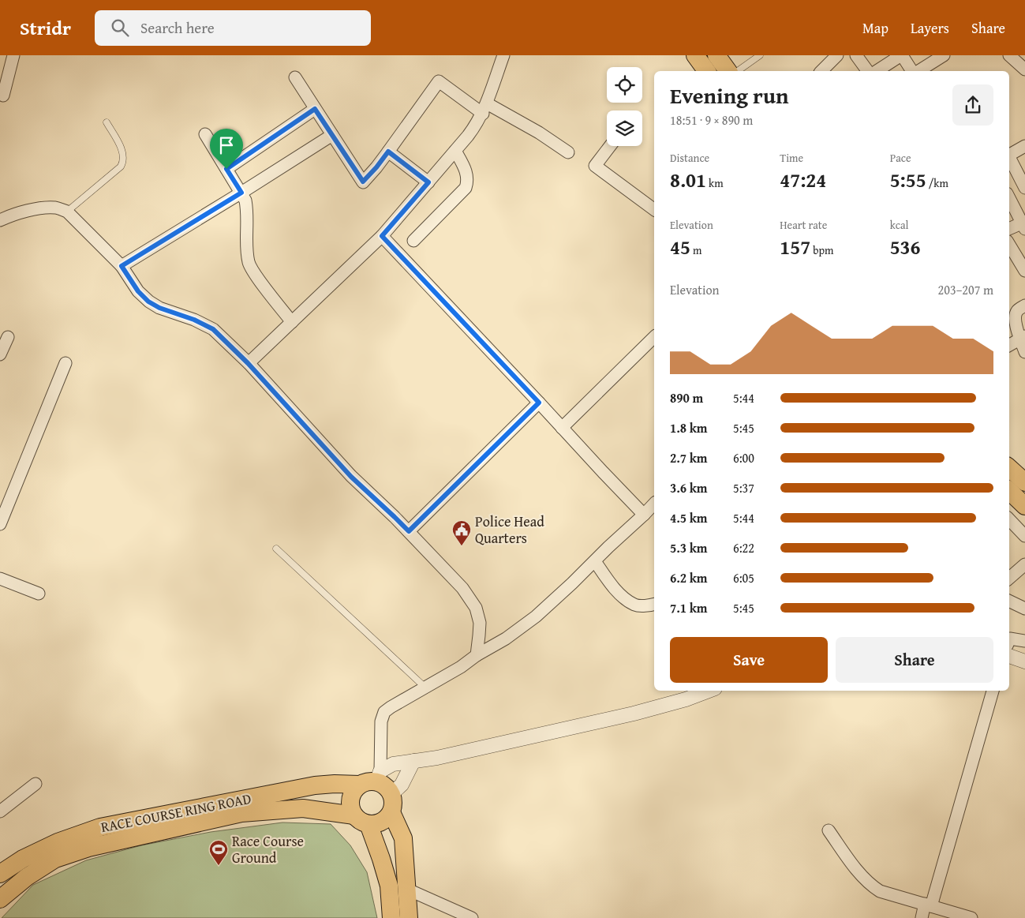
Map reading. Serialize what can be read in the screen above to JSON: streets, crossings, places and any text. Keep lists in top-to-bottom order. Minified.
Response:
{"streets":{"main road":["RACE COURSE RING ROAD"]},"places":{"public building":["Police Head Quarters"],"sports":["Race Course Ground"]},"page":{"header":"Stridr","search":"Search here","nav":["Map","Layers","Share"],"heading":["Evening run","18:51 · 9 × 890 m"],"stats":[["Distance","8.01 km"],["Time","47:24"],["Pace","5:55 /km"],["Elevation","45 m"],["Heart rate","157 bpm"],["kcal","536"]],"chart":["Elevation","203–207 m"],"list":[{"name":"890 m","note":"5:44"},{"name":"1.8 km","note":"5:45"},{"name":"2.7 km","note":"6:00"},{"name":"3.6 km","note":"5:37"},{"name":"4.5 km","note":"5:44"},{"name":"5.3 km","note":"6:22"},{"name":"6.2 km","note":"6:05"},{"name":"7.1 km","note":"5:45"}],"buttons":["Save","Share"]}}
